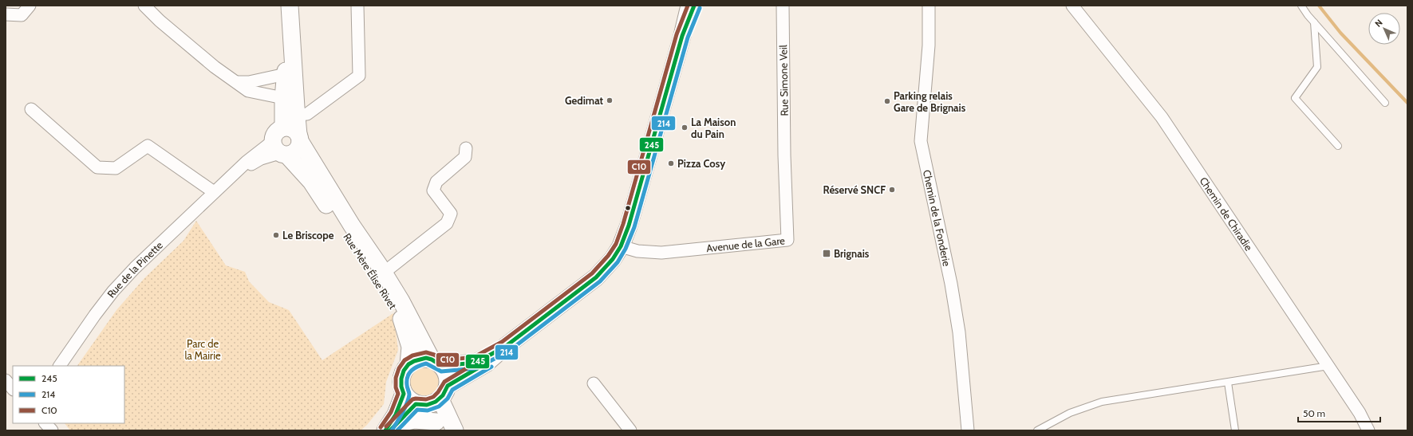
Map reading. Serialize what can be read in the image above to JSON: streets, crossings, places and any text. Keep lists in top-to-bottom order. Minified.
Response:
{"streets":{"street":["Rue Simone Veil","Chemin de Chiradie","Chemin de la Fonderie","Avenue de la Gare","Rue de la Pinette","Rue Mère Élise Rivet"]},"crossings":[["Rue Simone Veil","Avenue de la Gare"],["Rue de la Pinette","Rue Mère Élise Rivet"]],"parks":["Parc de la Mairie"],"places":{"other":["Gedimat","Parking relais Gare de Brignais","La Maison du Pain","Pizza Cosy","Réservé SNCF","Le Briscope"],"transit":["Brignais"]},"lines":["transit line 245","transit line C10","transit line 214"],"legend":["245","214","C10"],"scale_bar":"50 m","north":"top left"}
